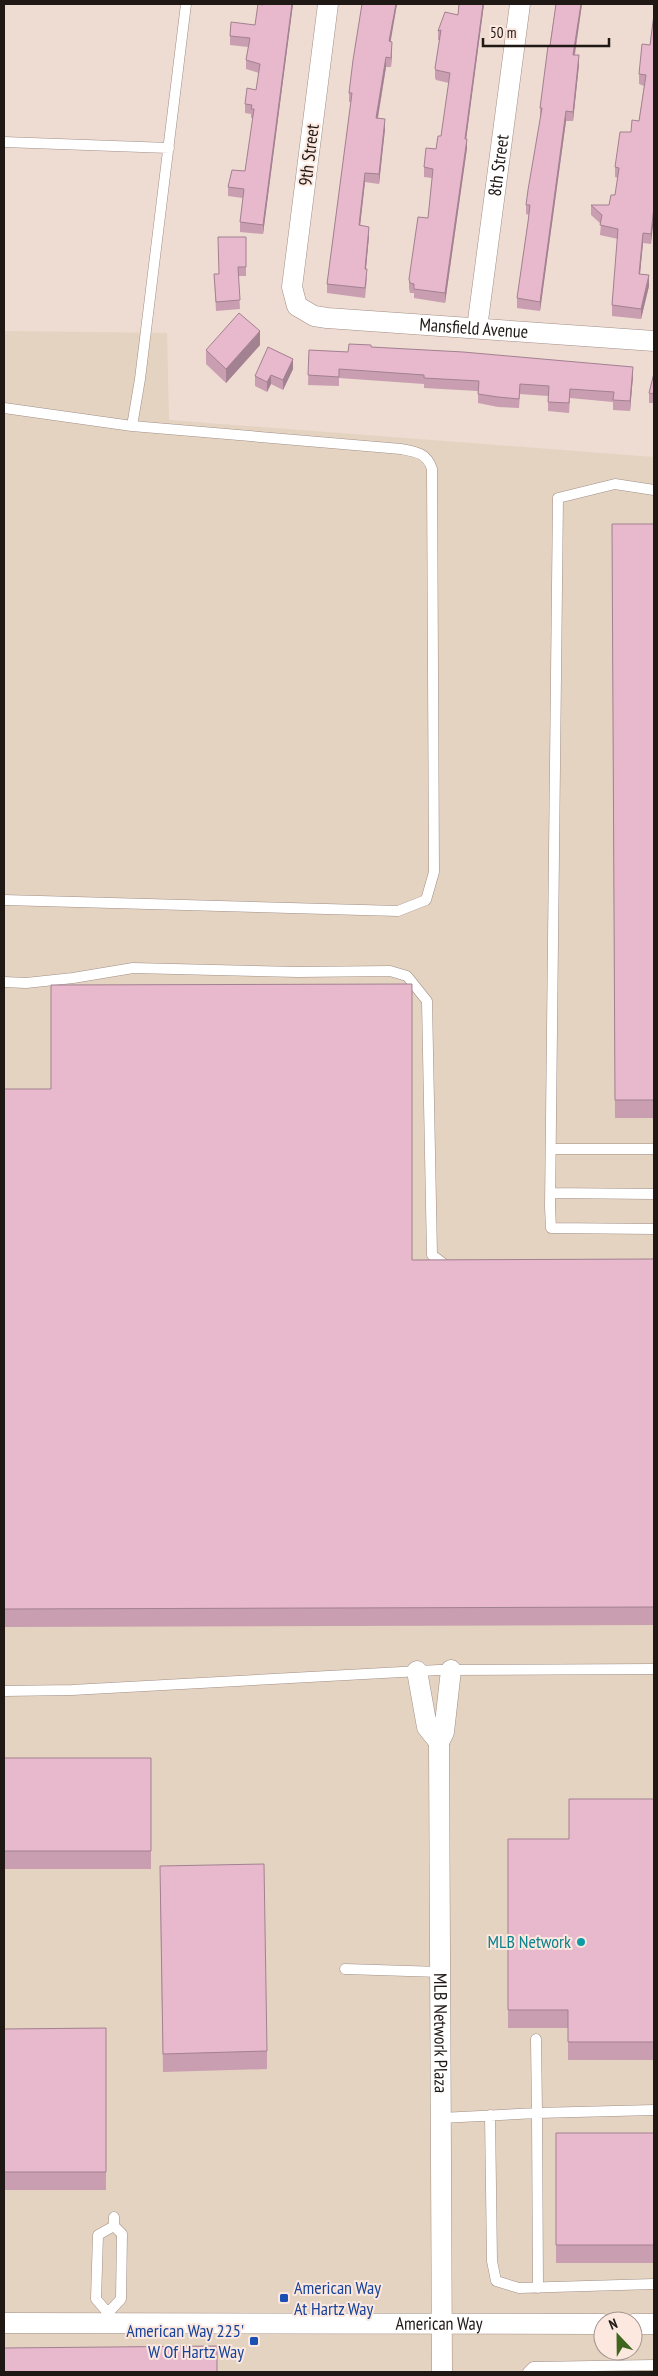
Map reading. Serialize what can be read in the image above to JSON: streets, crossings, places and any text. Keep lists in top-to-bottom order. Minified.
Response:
{"streets":{"street":["9th Street","8th Street","Mansfield Avenue","MLB Network Plaza","American Way"]},"crossings":[["9th Street","Mansfield Avenue"],["8th Street","Mansfield Avenue"],["MLB Network Plaza","American Way"]],"places":{"other":["MLB Network"],"transit":["American Way At Hartz Way","American Way 225' W Of Hartz Way"]},"scale_bar":"50 m","north":"top"}
